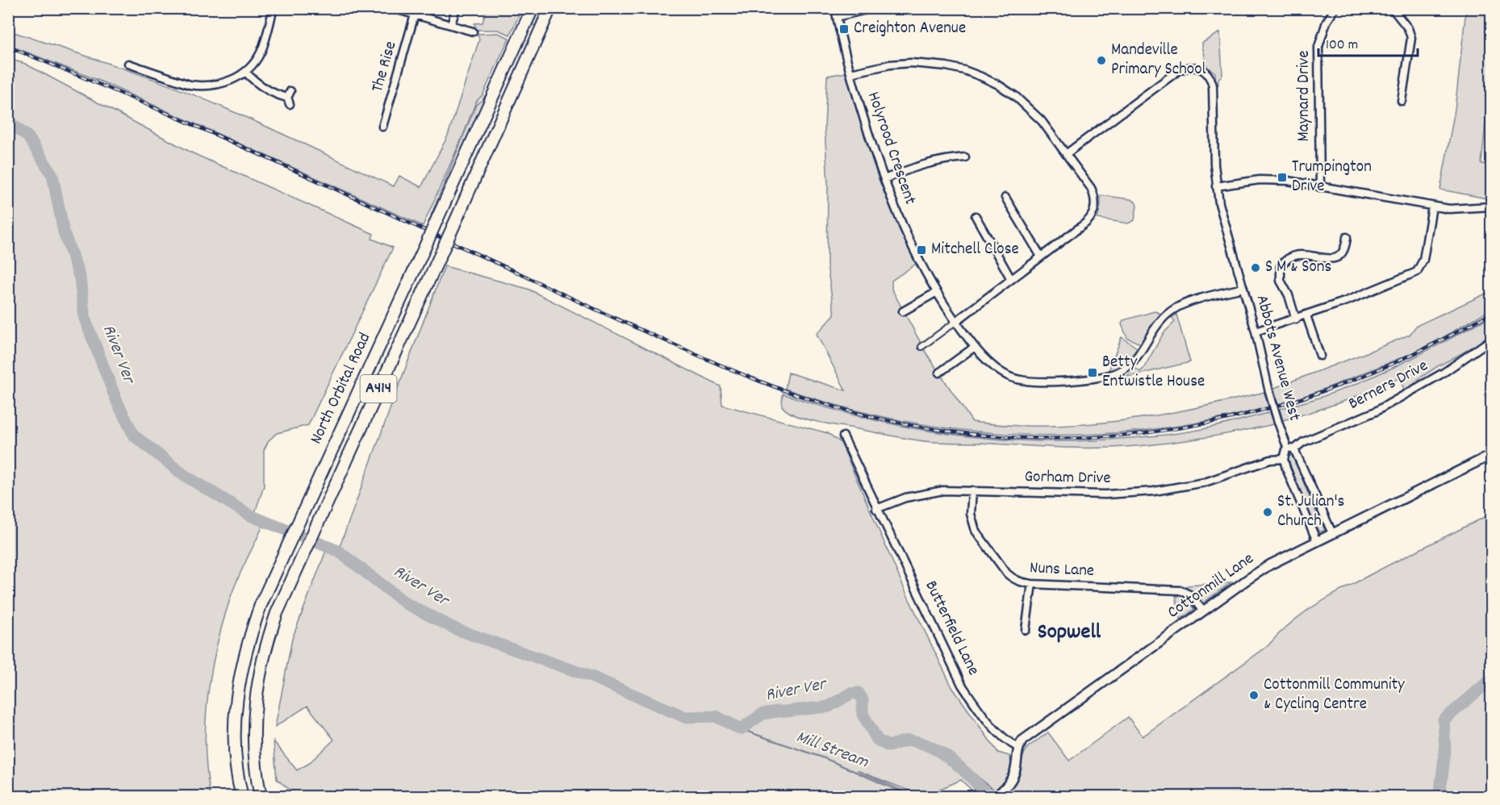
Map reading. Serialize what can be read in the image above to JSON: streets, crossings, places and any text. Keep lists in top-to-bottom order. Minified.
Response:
{"streets":{"highway":["North Orbital Road","A414"],"street":["The Rise","Maynard Drive","Holyrood Crescent","Abbots Avenue West","Berners Drive","Gorham Drive","Nuns Lane","Cottonmill Lane","Butterfield Lane"]},"crossings":[["Holyrood Crescent","Abbots Avenue West"],["Abbots Avenue West","Berners Drive"],["Abbots Avenue West","Cottonmill Lane"],["Gorham Drive","Nuns Lane"],["Gorham Drive","Butterfield Lane"],["Nuns Lane","Cottonmill Lane"],["Cottonmill Lane","Butterfield Lane"]],"districts":["Sopwell"],"water":["River Ver","Mill Stream"],"places":{"transit":["Creighton Avenue","Trumpington Drive","Mitchell Close","Betty Entwistle House"],"other":["Mandeville Primary School","S M & Sons","St. Julian's Church","Cottonmill Community & Cycling Centre"]},"scale_bar":"100 m"}
